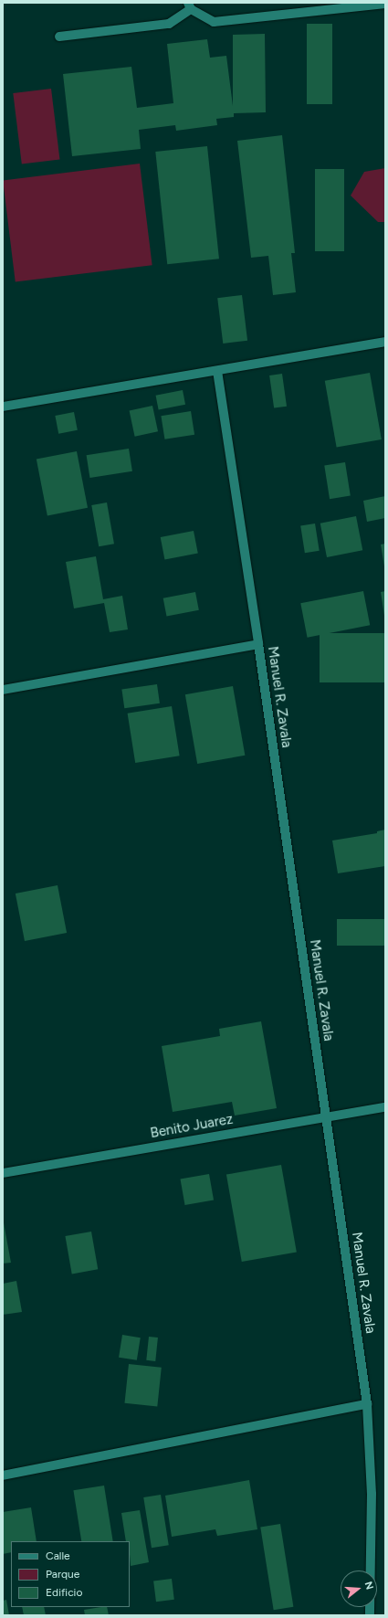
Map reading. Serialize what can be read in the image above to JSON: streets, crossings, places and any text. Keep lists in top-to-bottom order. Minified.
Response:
{"streets":{"street":["Manuel R. Zavala","Benito Juarez"]},"crossings":[["Manuel R. Zavala","Benito Juarez"]],"legend":["Calle","Parque","Edificio"],"north":"right"}
